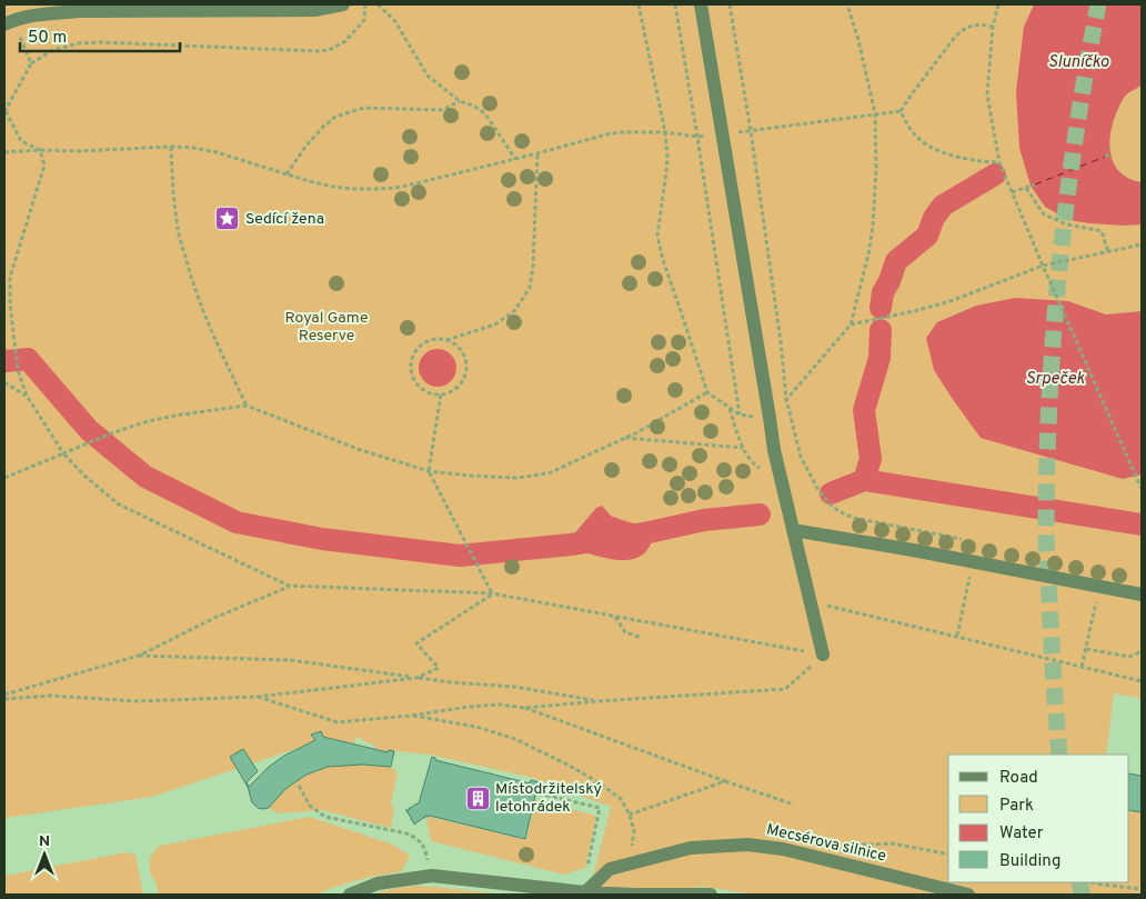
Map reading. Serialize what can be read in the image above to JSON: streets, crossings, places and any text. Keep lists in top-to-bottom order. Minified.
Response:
{"streets":{"street":["Mecsérova silnice"]},"water":["Sluníčko","Srpeček"],"parks":["Royal Game Reserve"],"places":{"place":["Sedící žena"],"building":["Místodržitelský letohrádek"]},"legend":["Road","Park","Water","Building"],"scale_bar":"50 m","north":"top"}
